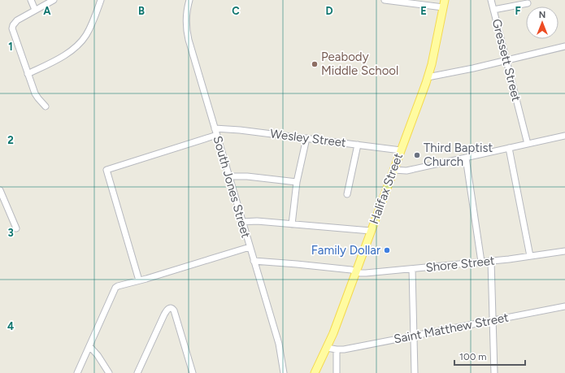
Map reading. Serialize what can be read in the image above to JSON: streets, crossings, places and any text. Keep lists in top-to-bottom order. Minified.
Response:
{"streets":{"main road":["Halifax Street"],"street":["Gressett Street","Wesley Street","South Jones Street","Shore Street","Saint Matthew Street"]},"crossings":[["Wesley Street","South Jones Street"],["Wesley Street","Halifax Street"],["South Jones Street","Shore Street"],["Halifax Street","Shore Street"],["Halifax Street","Saint Matthew Street"]],"places":["Peabody Middle School","Third Baptist Church","Family Dollar"],"scale_bar":"100 m","north":"top","grid":{"columns":["A","B","C","D","E","F"],"rows":["1","2","3","4"]}}
